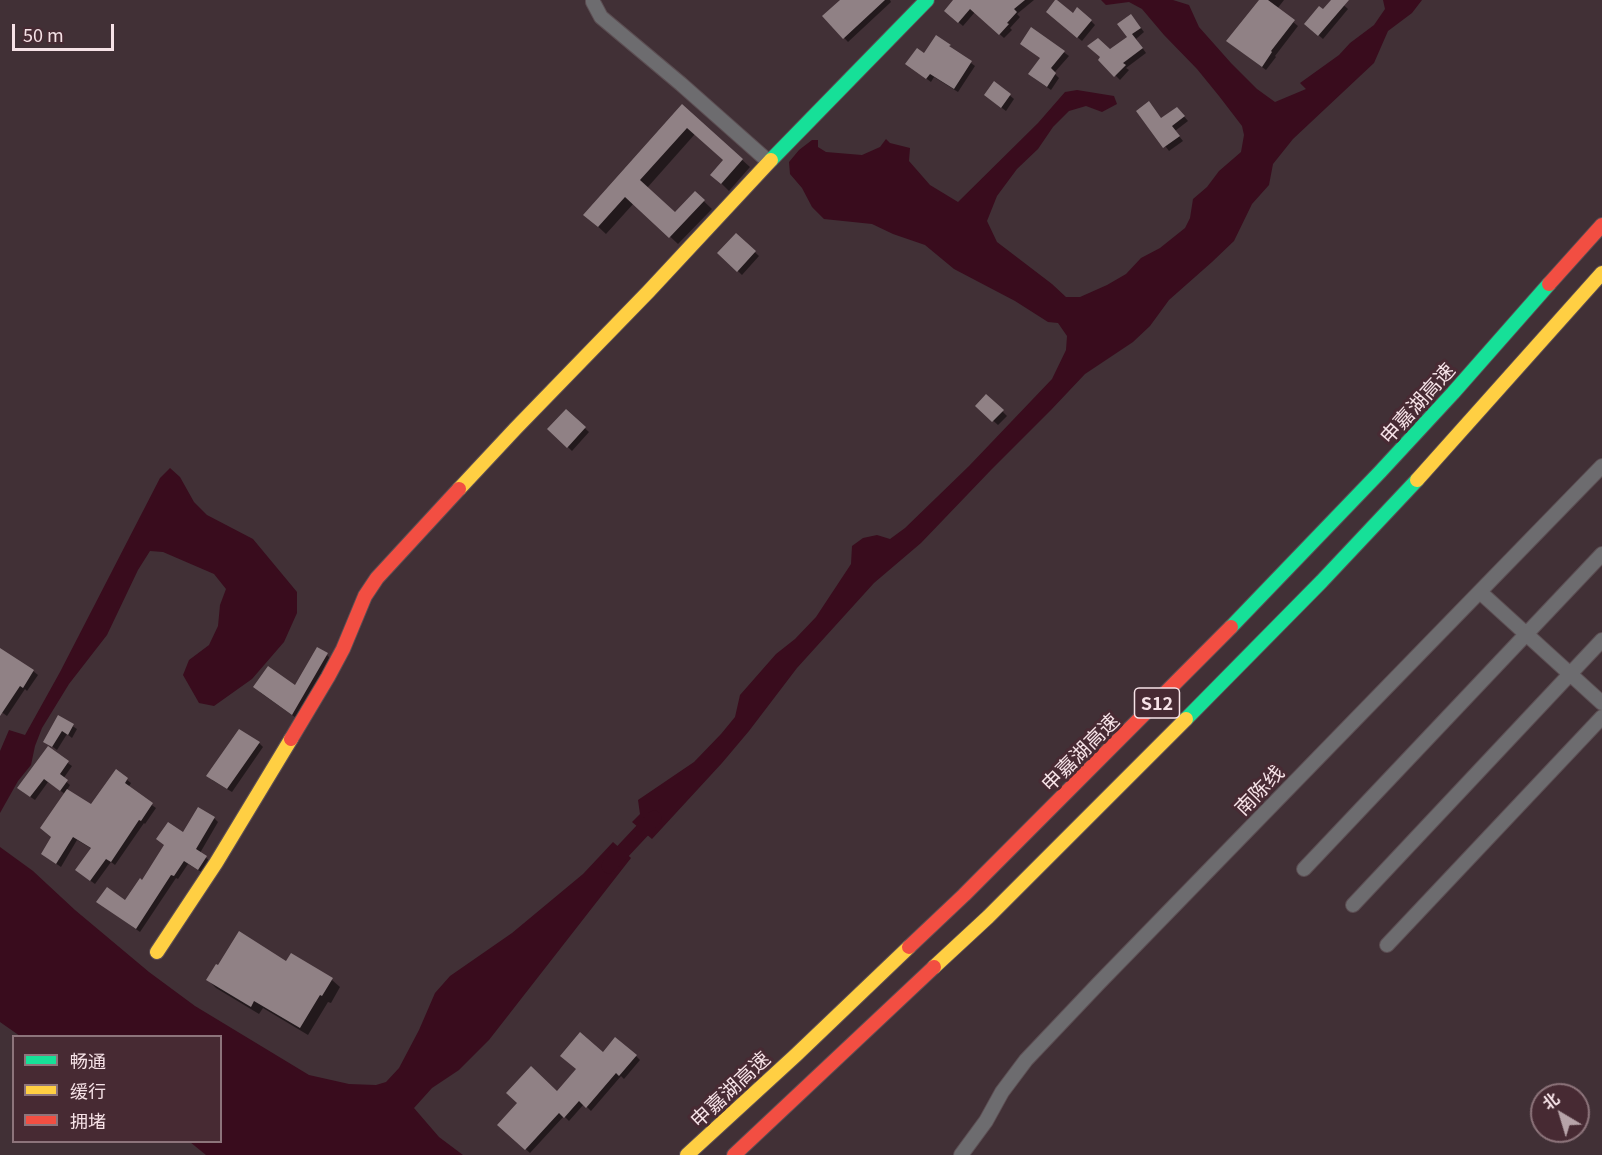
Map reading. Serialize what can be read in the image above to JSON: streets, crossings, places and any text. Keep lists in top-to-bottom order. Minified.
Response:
{"streets":{"main road":["申嘉湖高速","S12"],"street":["南陈线"]},"legend":["畅通","缓行","拥堵"],"scale_bar":"50 m","north":"top left"}
